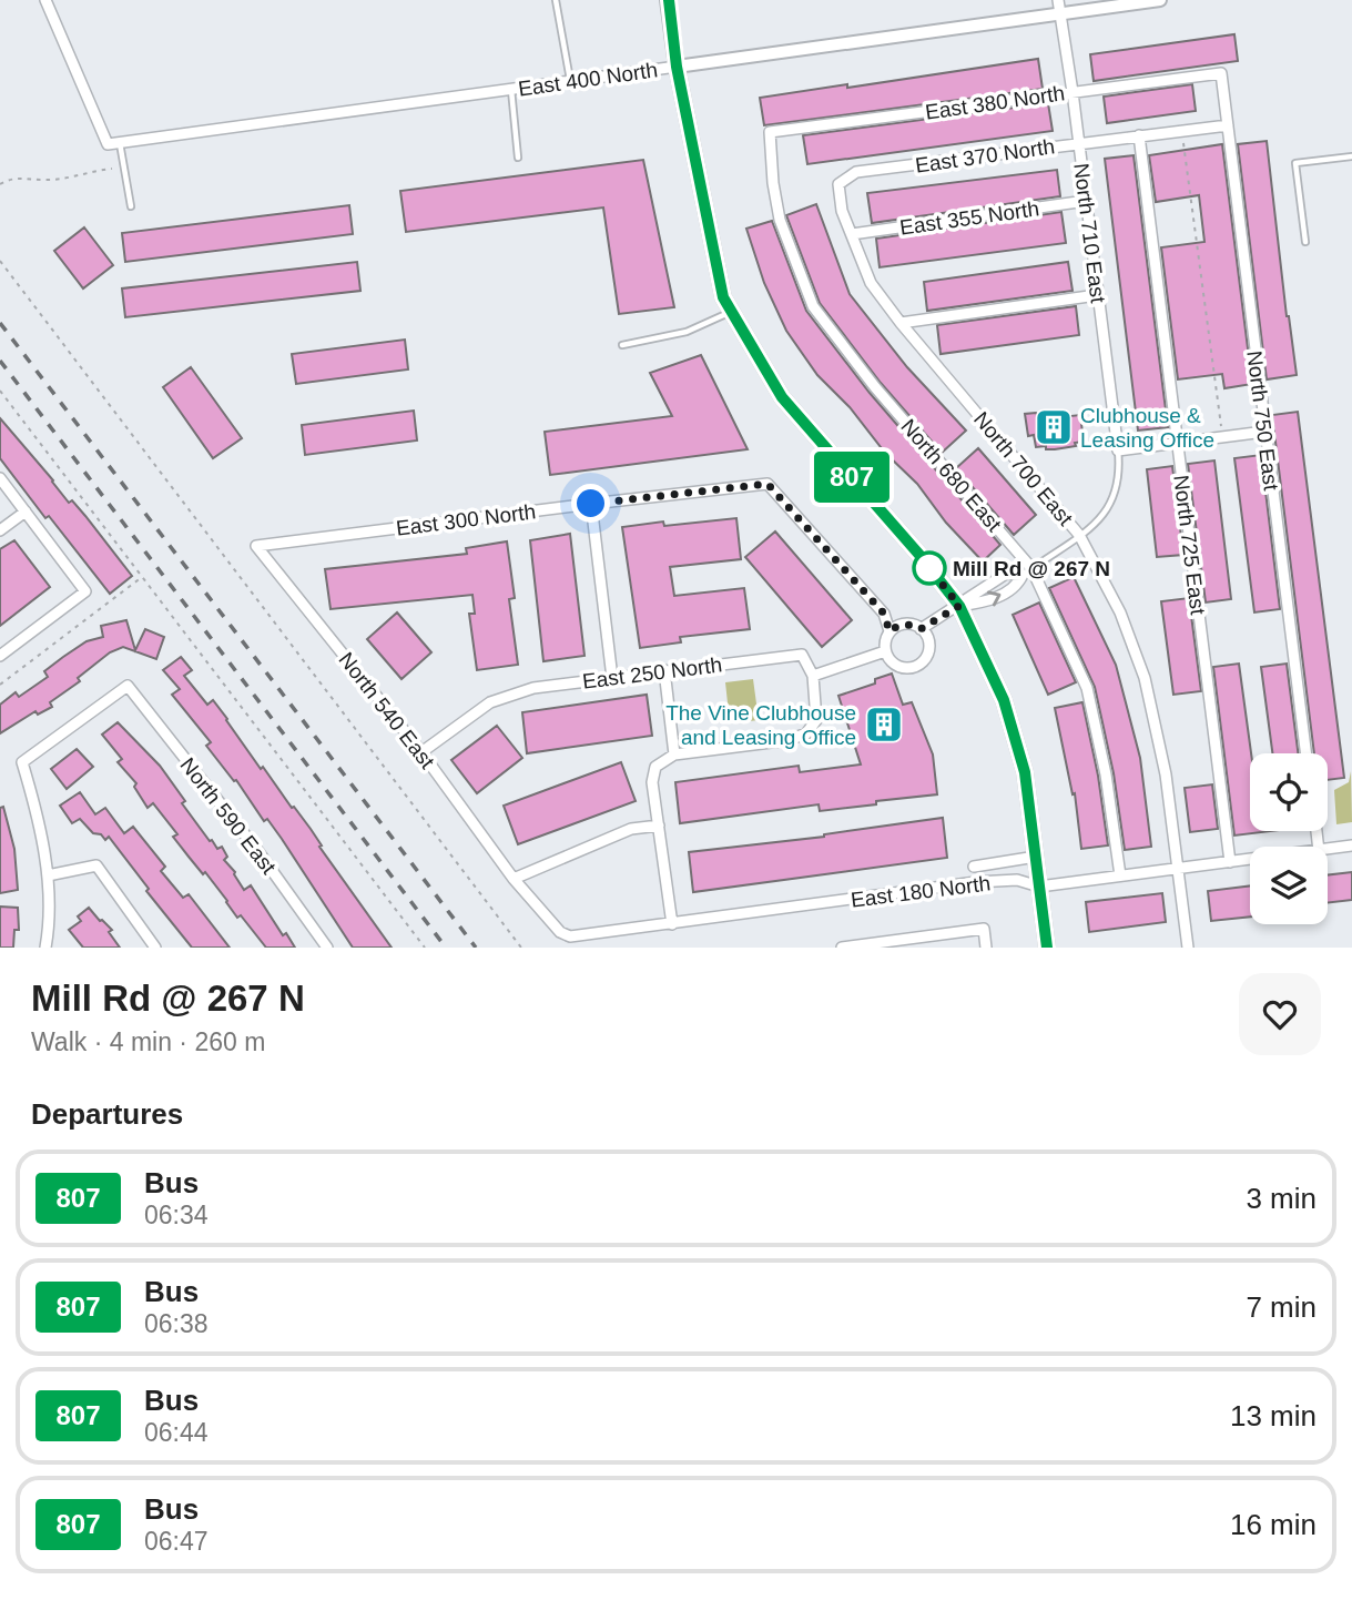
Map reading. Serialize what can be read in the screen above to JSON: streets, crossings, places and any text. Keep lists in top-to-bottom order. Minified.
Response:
{"streets":{"street":["East 400 North","East 380 North","East 370 North","East 355 North","North 710 East","North 750 East","North 700 East","North 680 East","East 300 North","North 725 East","East 250 North","North 540 East","North 590 East","East 180 North"]},"crossings":[["East 400 North","North 710 East"],["East 380 North","North 710 East"],["East 380 North","North 750 East"],["East 380 North","North 680 East"],["East 370 North","North 710 East"],["East 370 North","North 750 East"],["East 370 North","North 700 East"],["East 370 North","North 725 East"],["East 355 North","North 710 East"],["East 355 North","North 700 East"],["North 700 East","East 180 North"],["North 680 East","East 180 North"],["East 300 North","North 540 East"],["North 725 East","East 180 North"],["East 250 North","North 540 East"],["North 540 East","East 180 North"]],"places":{"building":["Clubhouse & Leasing Office","The Vine Clubhouse and Leasing Office"],"other":["Mill Rd @ 267 N"]},"lines":["bus line 807"],"page":{"on_map":"807","heading":[["Mill Rd @ 267 N","Walk · 4 min · 260 m"],"Departures"],"list":[{"mark":"807","name":"Bus","note":"06:34","value":"3 min"},{"mark":"807","name":"Bus","note":"06:38","value":"7 min"},{"mark":"807","name":"Bus","note":"06:44","value":"13 min"},{"mark":"807","name":"Bus","note":"06:47","value":"16 min"}]}}
